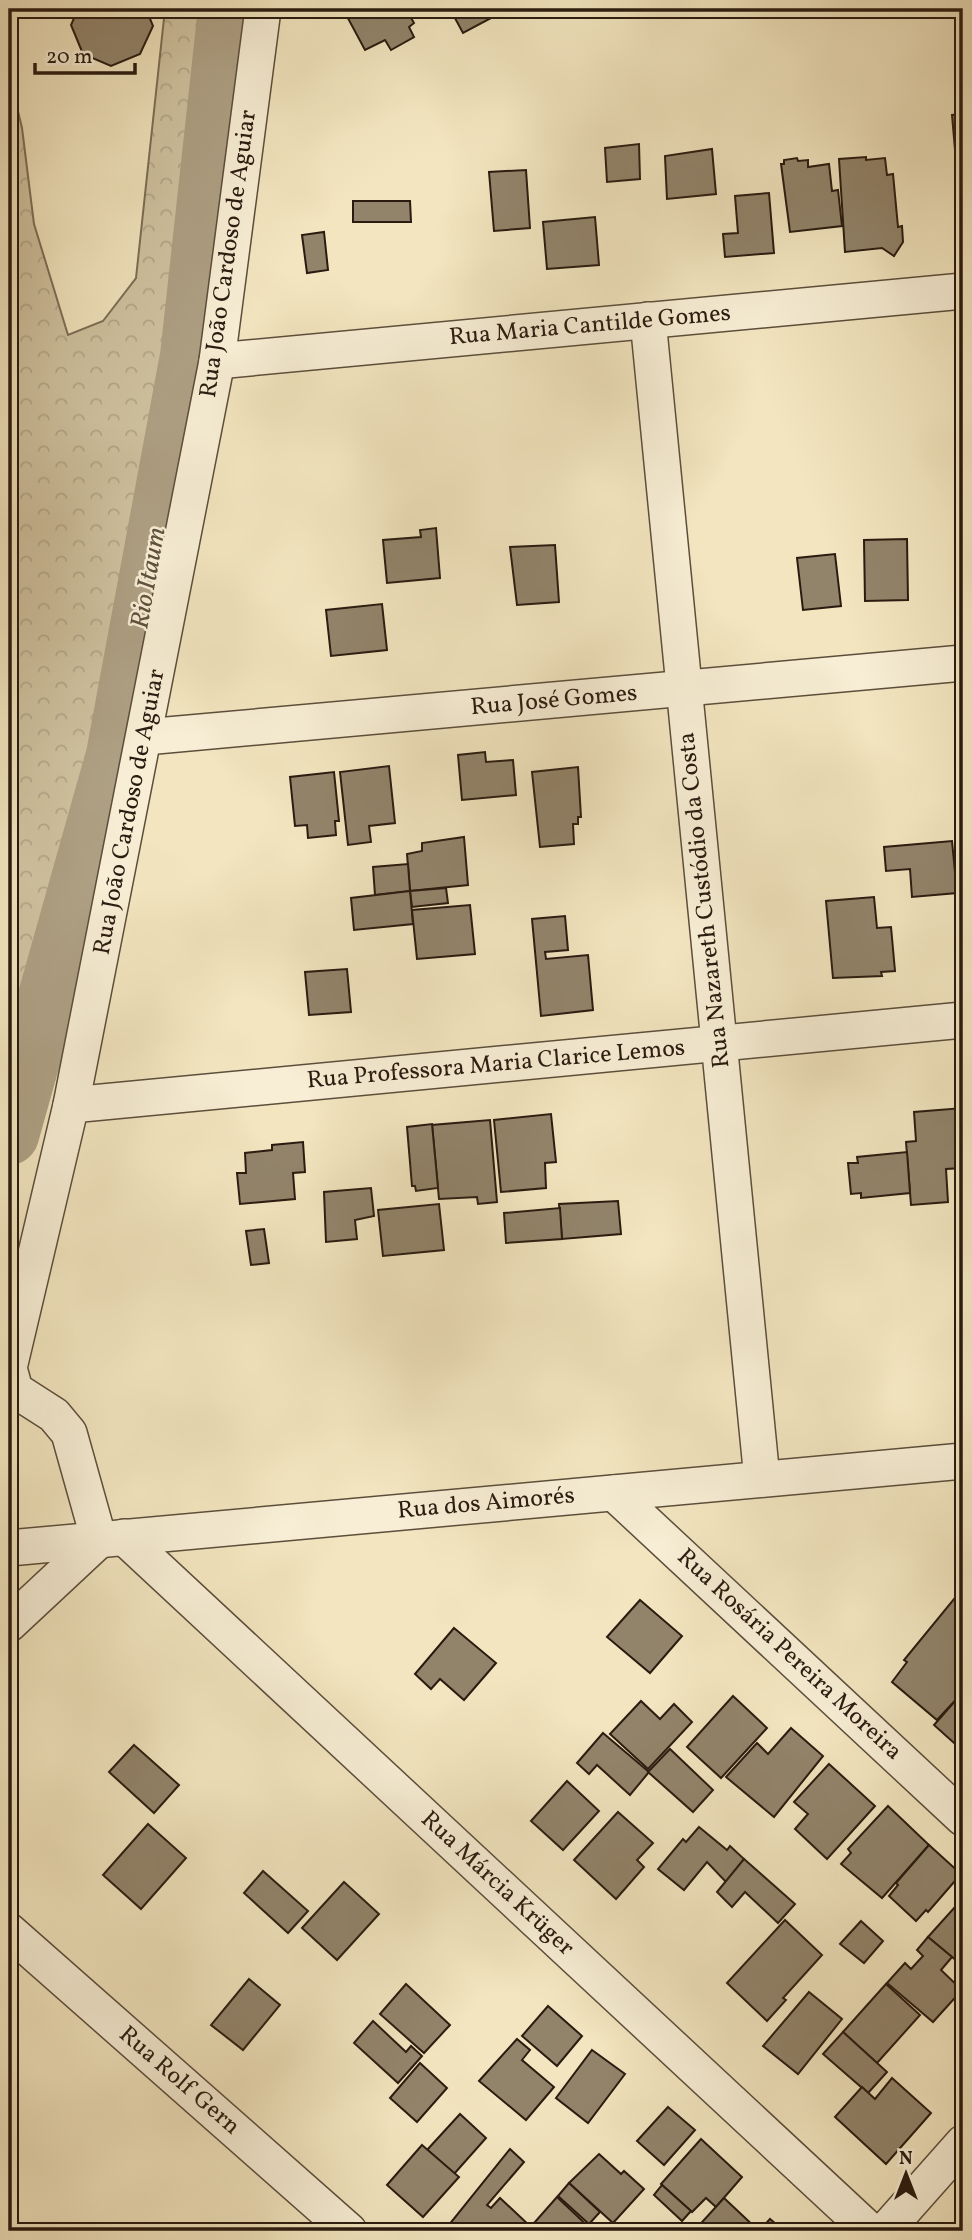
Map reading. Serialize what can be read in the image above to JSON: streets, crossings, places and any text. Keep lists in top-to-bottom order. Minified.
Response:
{"streets":{"street":["Rua João Cardoso de Aguiar","Rua Maria Cantilde Gomes","Rua José Gomes","Rua Nazareth Custódio da Costa","Rua Professora Maria Clarice Lemos","Rua dos Aimorés","Rua Rosária Pereira Moreira","Rua Márcia Krüger","Rua Rolf Gern"]},"crossings":[["Rua João Cardoso de Aguiar","Rua Maria Cantilde Gomes"],["Rua João Cardoso de Aguiar","Rua José Gomes"],["Rua João Cardoso de Aguiar","Rua Professora Maria Clarice Lemos"],["Rua João Cardoso de Aguiar","Rua dos Aimorés"],["Rua João Cardoso de Aguiar","Rua Márcia Krüger"],["Rua Maria Cantilde Gomes","Rua Nazareth Custódio da Costa"],["Rua José Gomes","Rua Nazareth Custódio da Costa"],["Rua Nazareth Custódio da Costa","Rua Professora Maria Clarice Lemos"],["Rua Nazareth Custódio da Costa","Rua dos Aimorés"],["Rua dos Aimorés","Rua Rosária Pereira Moreira"],["Rua dos Aimorés","Rua Márcia Krüger"]],"water":["Rio Itaum"],"scale_bar":"20 m","north":"top"}
